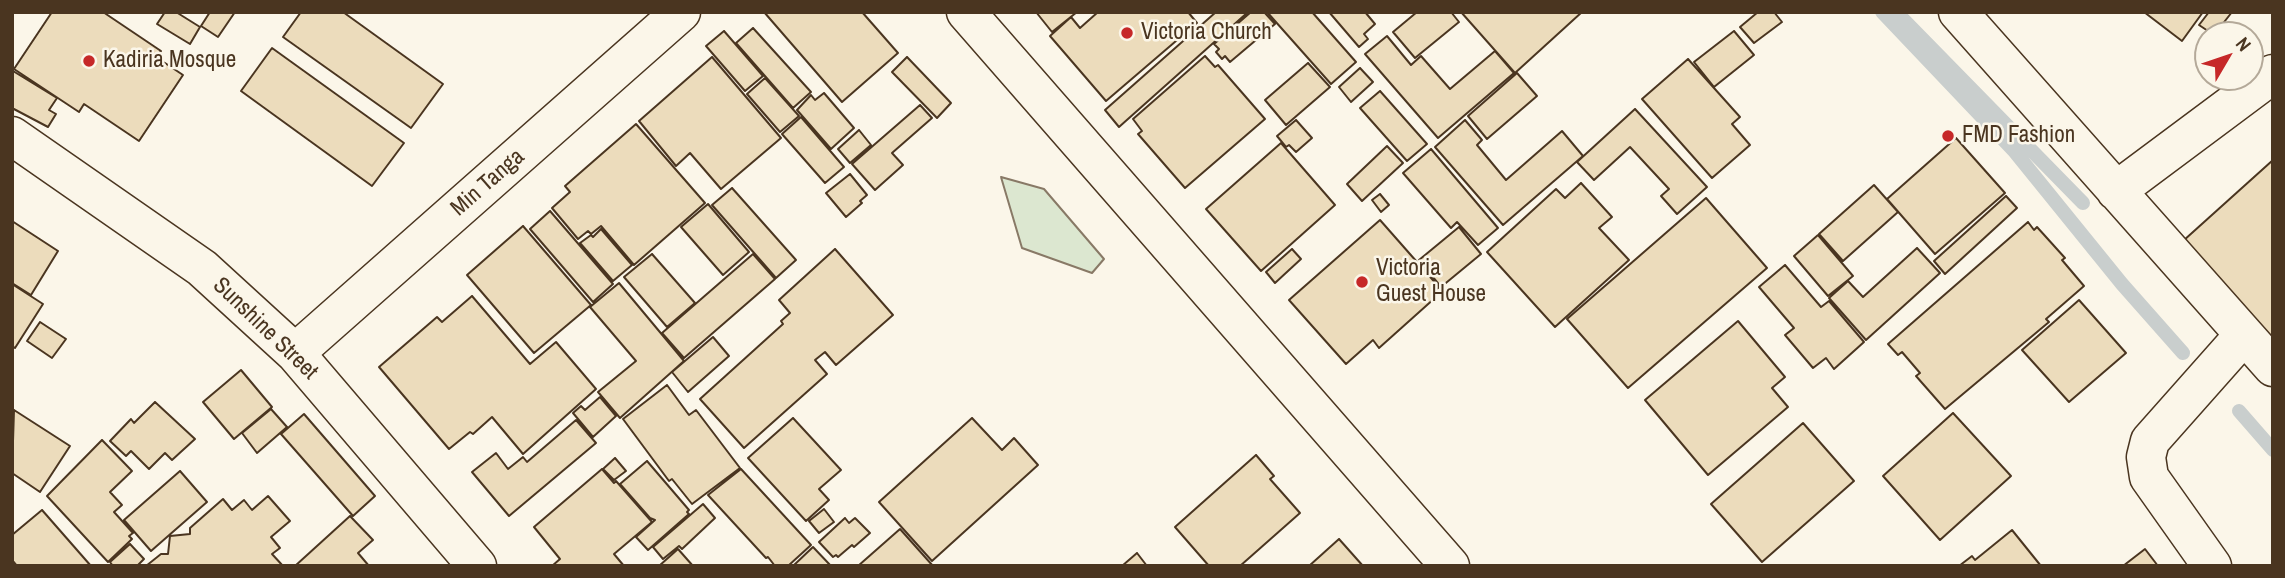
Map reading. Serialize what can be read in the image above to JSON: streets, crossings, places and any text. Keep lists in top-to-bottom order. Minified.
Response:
{"streets":{"street":["Min Tanga","Sunshine Street"]},"crossings":[["Min Tanga","Sunshine Street"]],"places":["Victoria Church","Kadiria Mosque","FMD Fashion","Victoria Guest House"],"north":"top right"}
